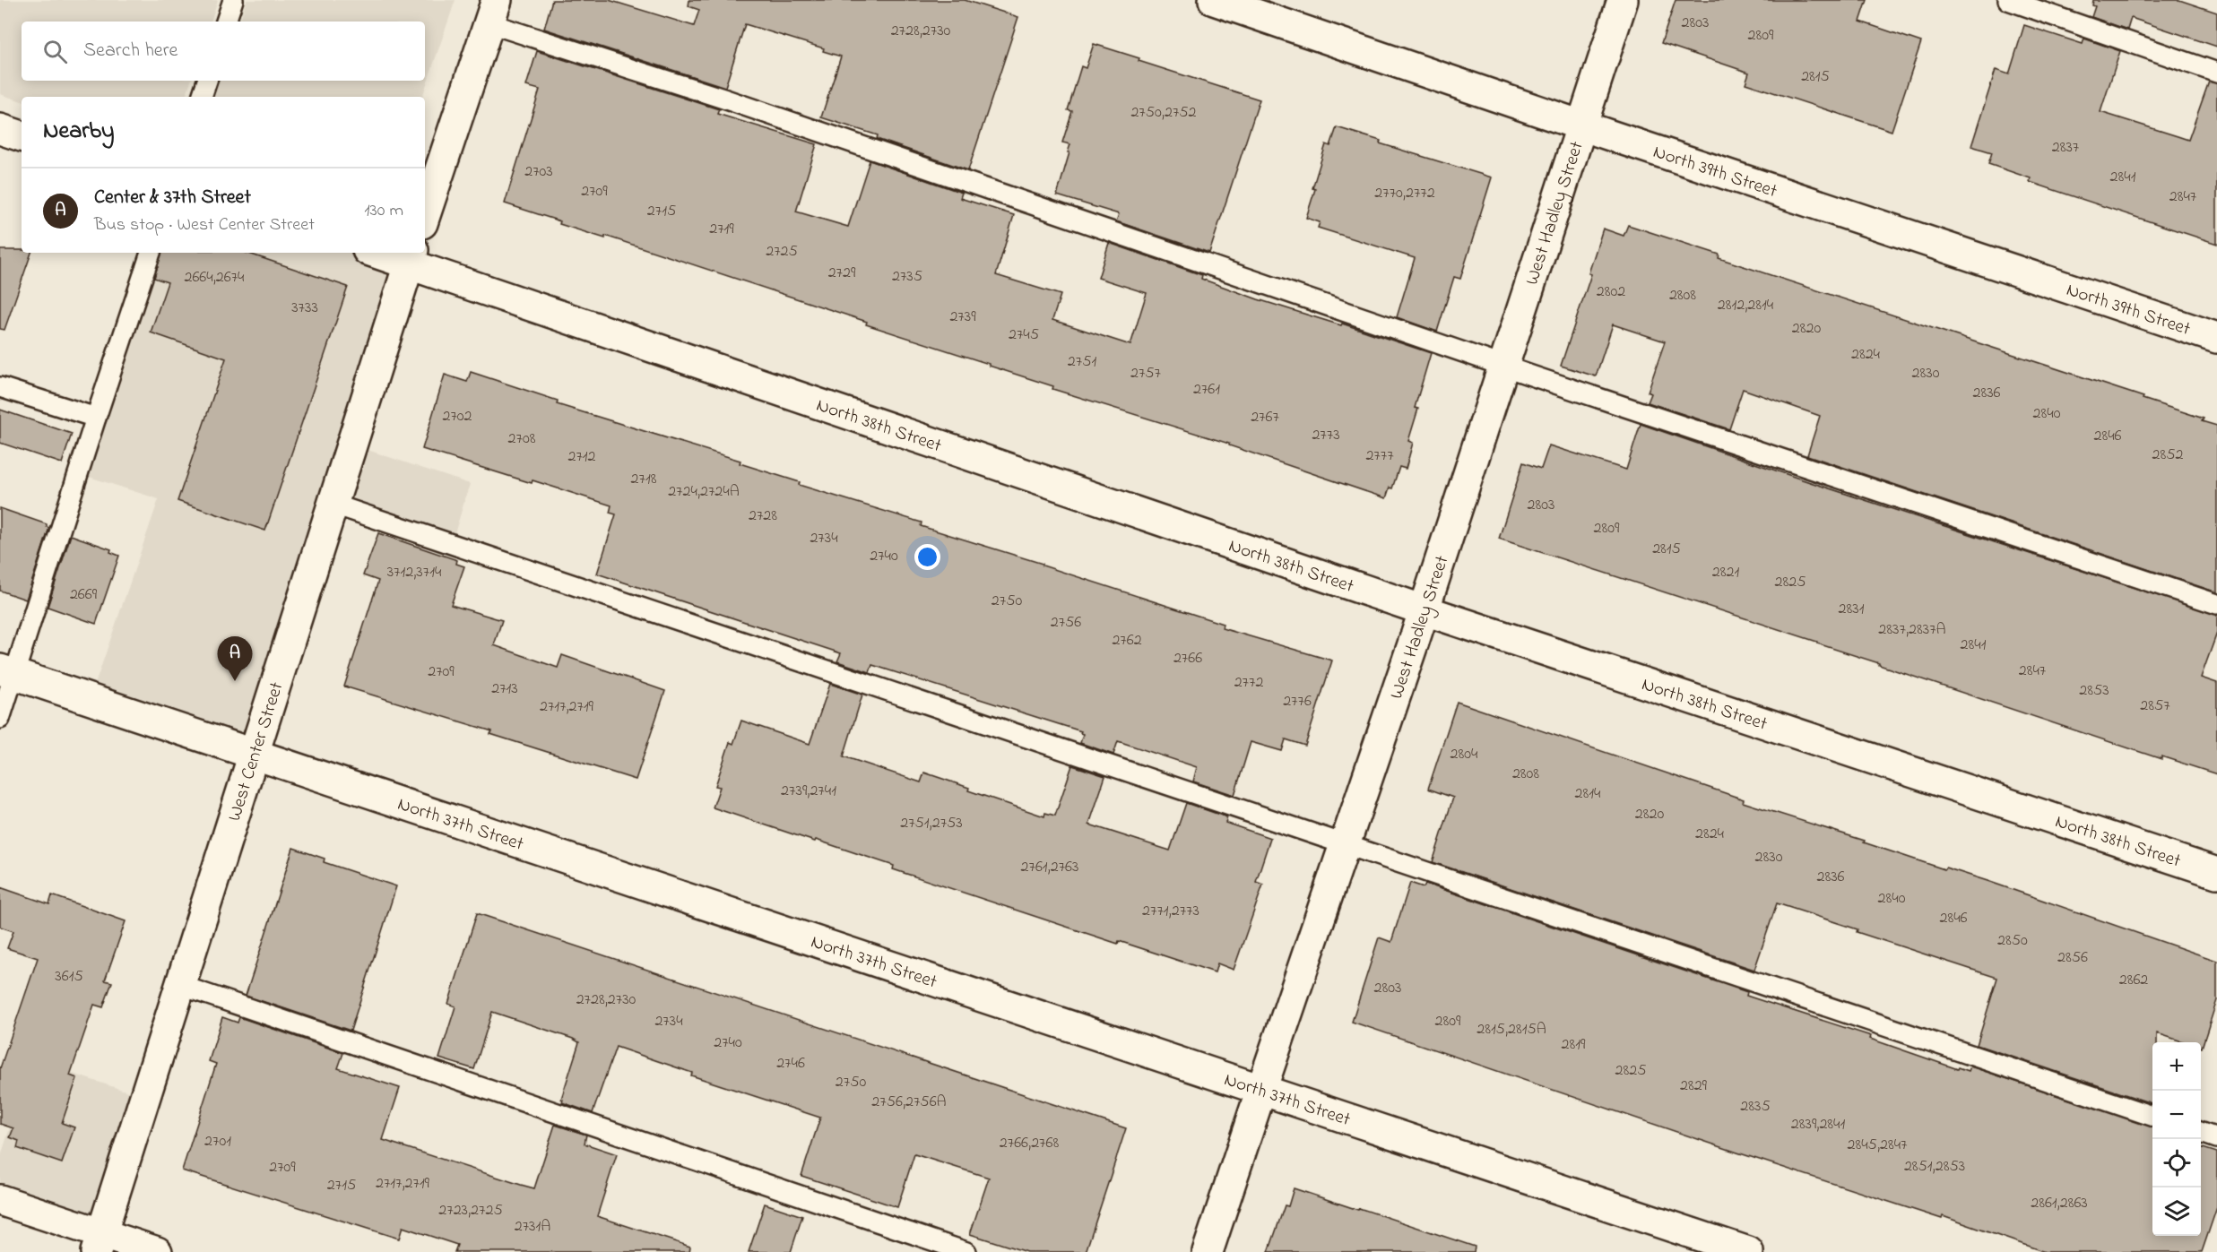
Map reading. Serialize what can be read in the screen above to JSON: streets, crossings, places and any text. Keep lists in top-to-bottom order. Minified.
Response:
{"streets":{"street":["North 39th Street","West Hadley Street","North 38th Street","West Center Street","North 37th Street"]},"crossings":[["North 39th Street","West Hadley Street"],["West Hadley Street","North 38th Street"],["West Hadley Street","North 37th Street"],["North 38th Street","West Center Street"],["West Center Street","North 37th Street"]],"house_numbers":["2803","2728,2730","2809","2815","2750,2752","2837","2703","2841","2709","2770,2772","2847","2715","2719","2725","2729","2735","2664,2674","2802","2808","2812,2814","3733","2739","2820","2745","2824","2751","2757","2830","2761","2836","2840","2702","2767","2773","2846","2708","2852","2777","2712","2718","2724,2724A","2803","2728","2809","2734","2815","2740","3712,3714","2821","2825","2669","2750","2831","2756","2837,2837A","2762","2841","2766","2847","2709","2772","2713","2853","2776","2857","2717,2719","2804","2808","2739,2741","2814","2820","2751,2753","2824","2830","2761,2763","2836","2840","2771,2773","2846","2850","2856","3615","2862","2803","2728,2730","2734","2809","2815,2815A","2740","2819","2746","2825","2750","2829","2756,2756A","2835","2839,2841","2701","2766,2768","2845,2847","2851,2853","2709","2717,2719","2715","2861,2863","2723,2725","2731A"],"page":{"search":"Search here","heading":"Nearby","list":[{"mark":"A","name":"Center & 37th Street","note":"Bus stop · West Center Street","value":"130 m"}],"pins":"A","map_buttons":["+","−"]}}
